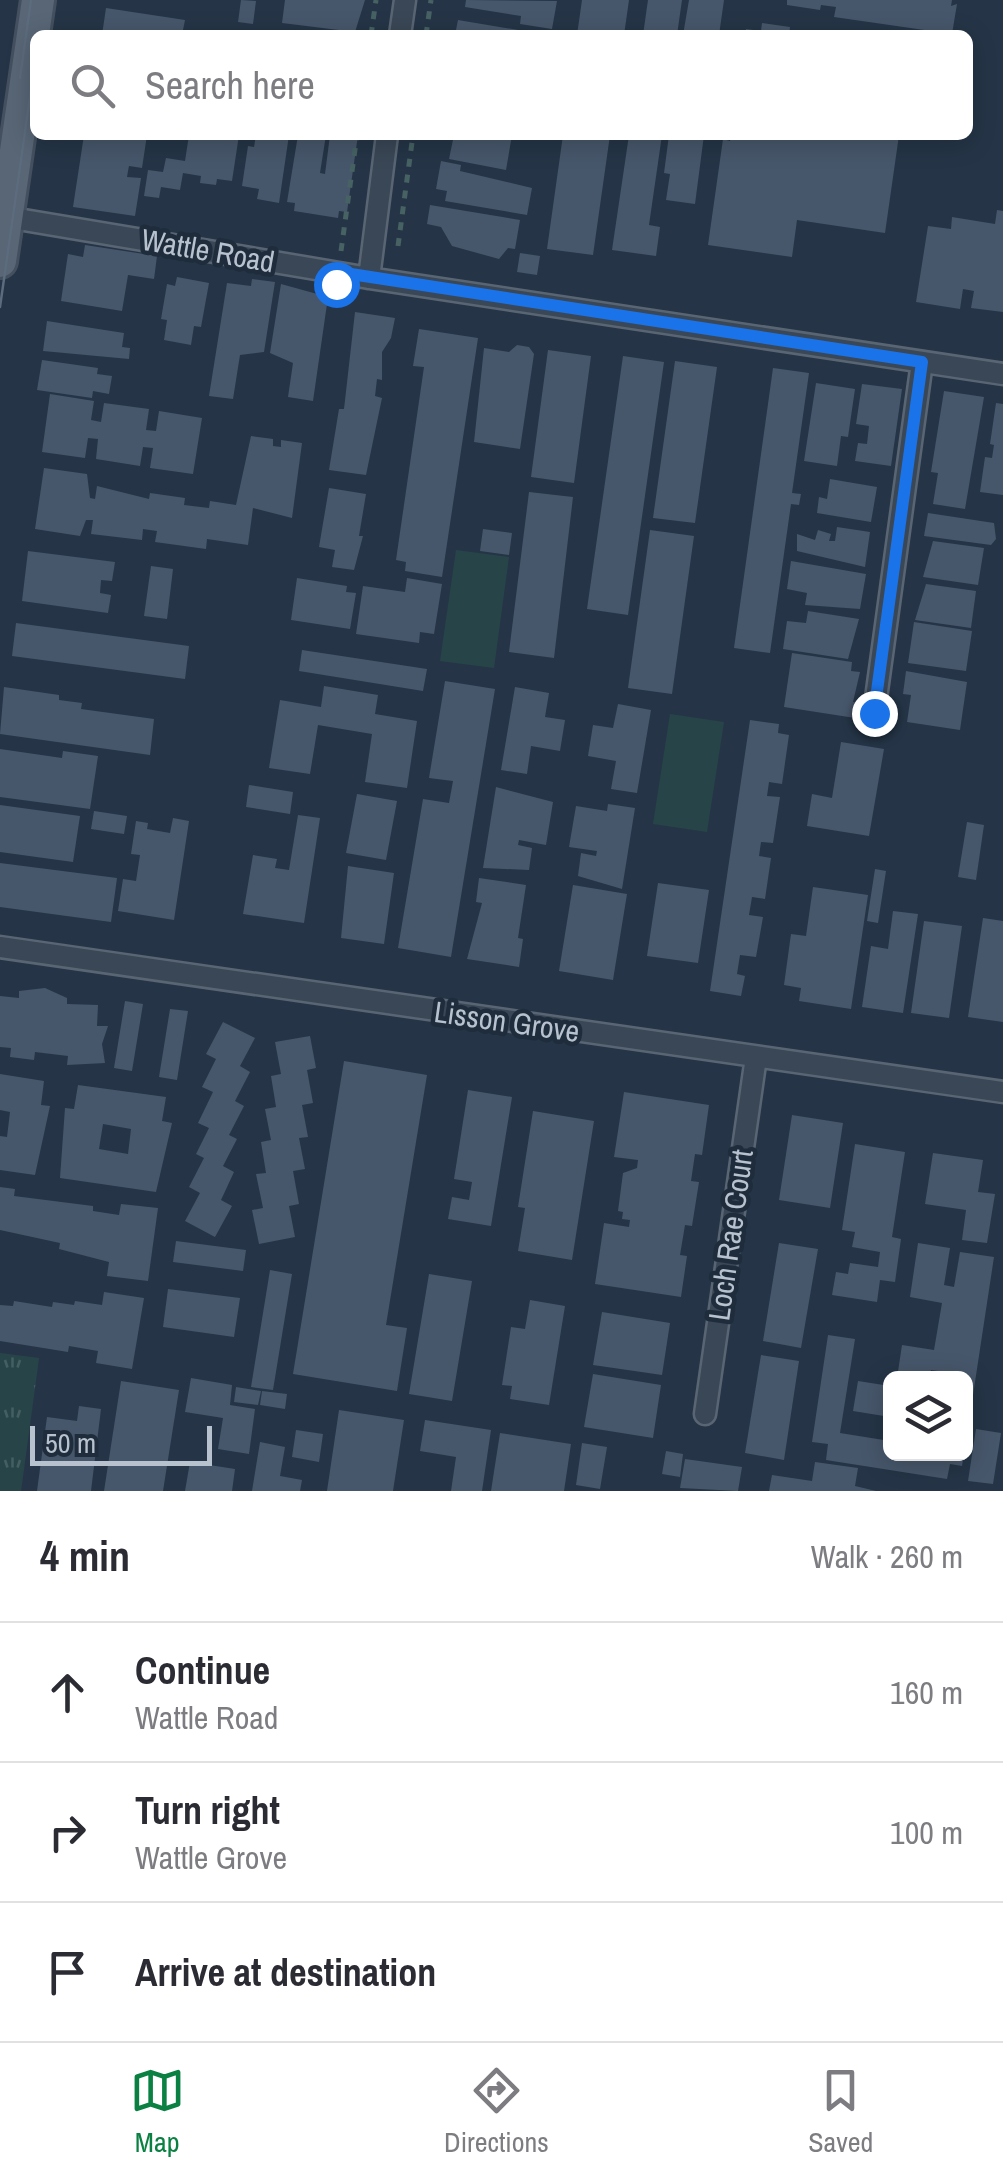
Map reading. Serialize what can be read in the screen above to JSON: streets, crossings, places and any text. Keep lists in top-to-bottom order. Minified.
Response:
{"streets":{"street":["Wattle Road","Lisson Grove","Loch Rae Court"]},"crossings":[["Lisson Grove","Loch Rae Court"]],"scale_bar":"50 m","page":{"search":"Search here","scale":"50 m","heading":["4 min","Walk · 260 m"],"list":[["Continue","Wattle Road","160 m"],["Turn right","Wattle Grove","100 m"],"Arrive at destination"],"nav":["Map","Directions","Saved"]}}
